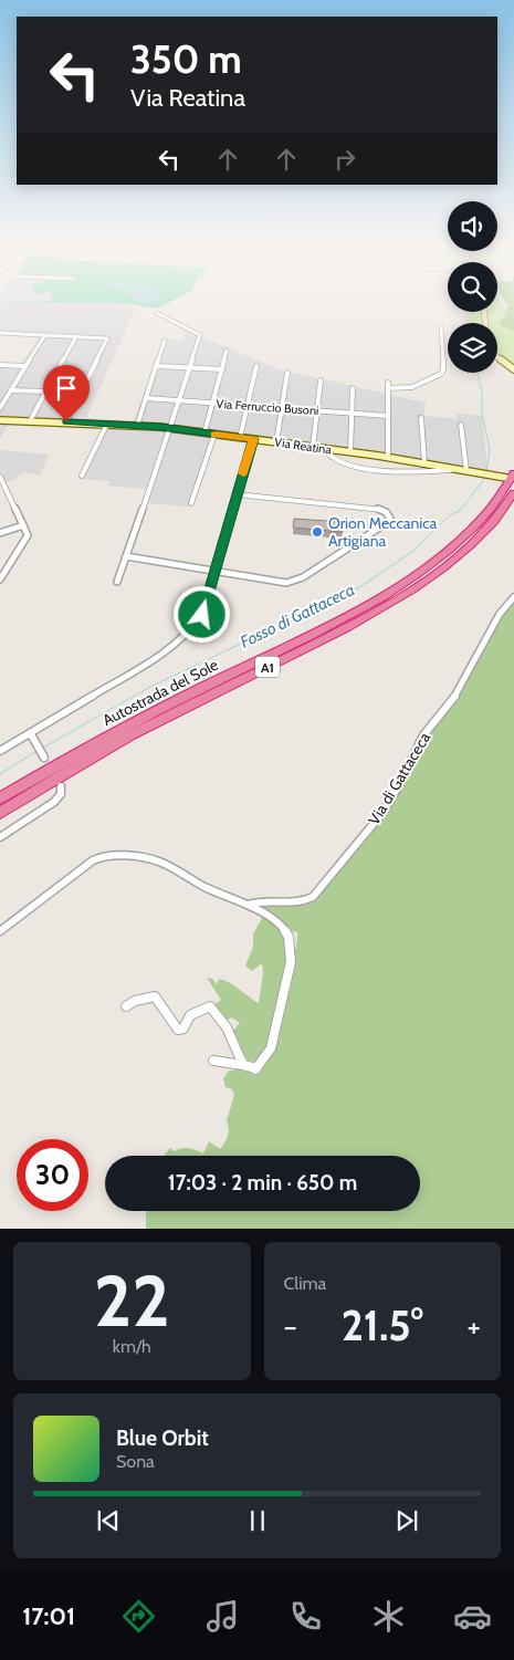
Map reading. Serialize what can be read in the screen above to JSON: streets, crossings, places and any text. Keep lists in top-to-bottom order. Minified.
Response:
{"streets":{"highway":["A1","Autostrada del Sole"],"street":["Via Ferruccio Busoni","Via Reatina","Via di Gattaceca"]},"crossings":[["Via Reatina","Autostrada del Sole"]],"water":["Fosso di Gattaceca"],"places":["Orion Meccanica Artigiana"],"page":{"turn":["350 m","Via Reatina"],"limit":"30","trip":"17:03 · 2 min · 650 m","tile":[["22","km/h"],"Clima"],"heat":["−","21.5°","+"],"song":["Blue Orbit","Sona"],"tabs":"17:01"}}
